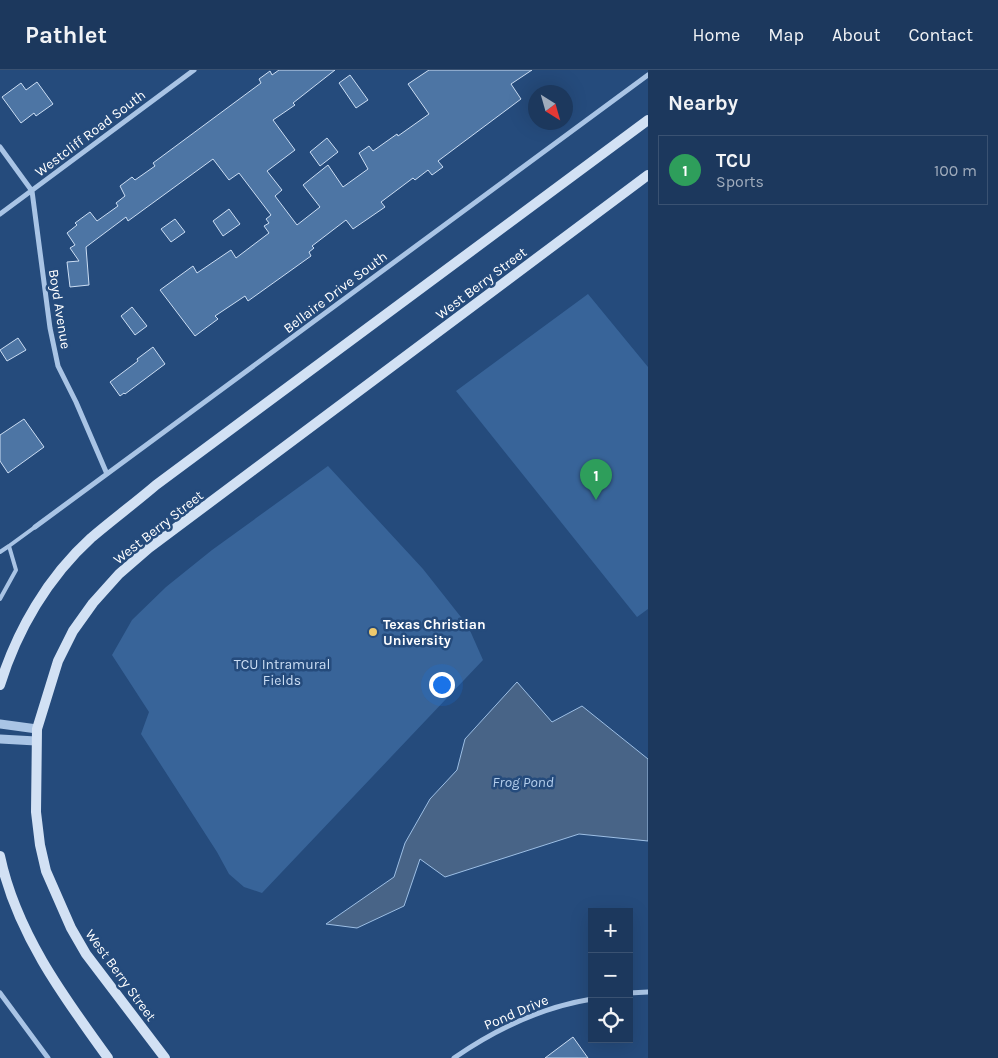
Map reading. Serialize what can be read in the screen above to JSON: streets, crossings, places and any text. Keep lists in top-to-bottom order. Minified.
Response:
{"streets":{"main road":["West Berry Street"],"street":["Westcliff Road South","Bellaire Drive South","Boyd Avenue","Pond Drive"]},"crossings":[["Westcliff Road South","Boyd Avenue"],["Bellaire Drive South","Boyd Avenue"]],"water":["Frog Pond"],"parks":["TCU Intramural Fields"],"places":["Texas Christian University"],"north":"bottom right","page":{"header":"Pathlet","nav":["Home","Map","About","Contact"],"heading":"Nearby","list":[{"mark":"1","name":"TCU","note":"Sports","value":"100 m"}],"pins":"1","map_buttons":["+","−"]}}
